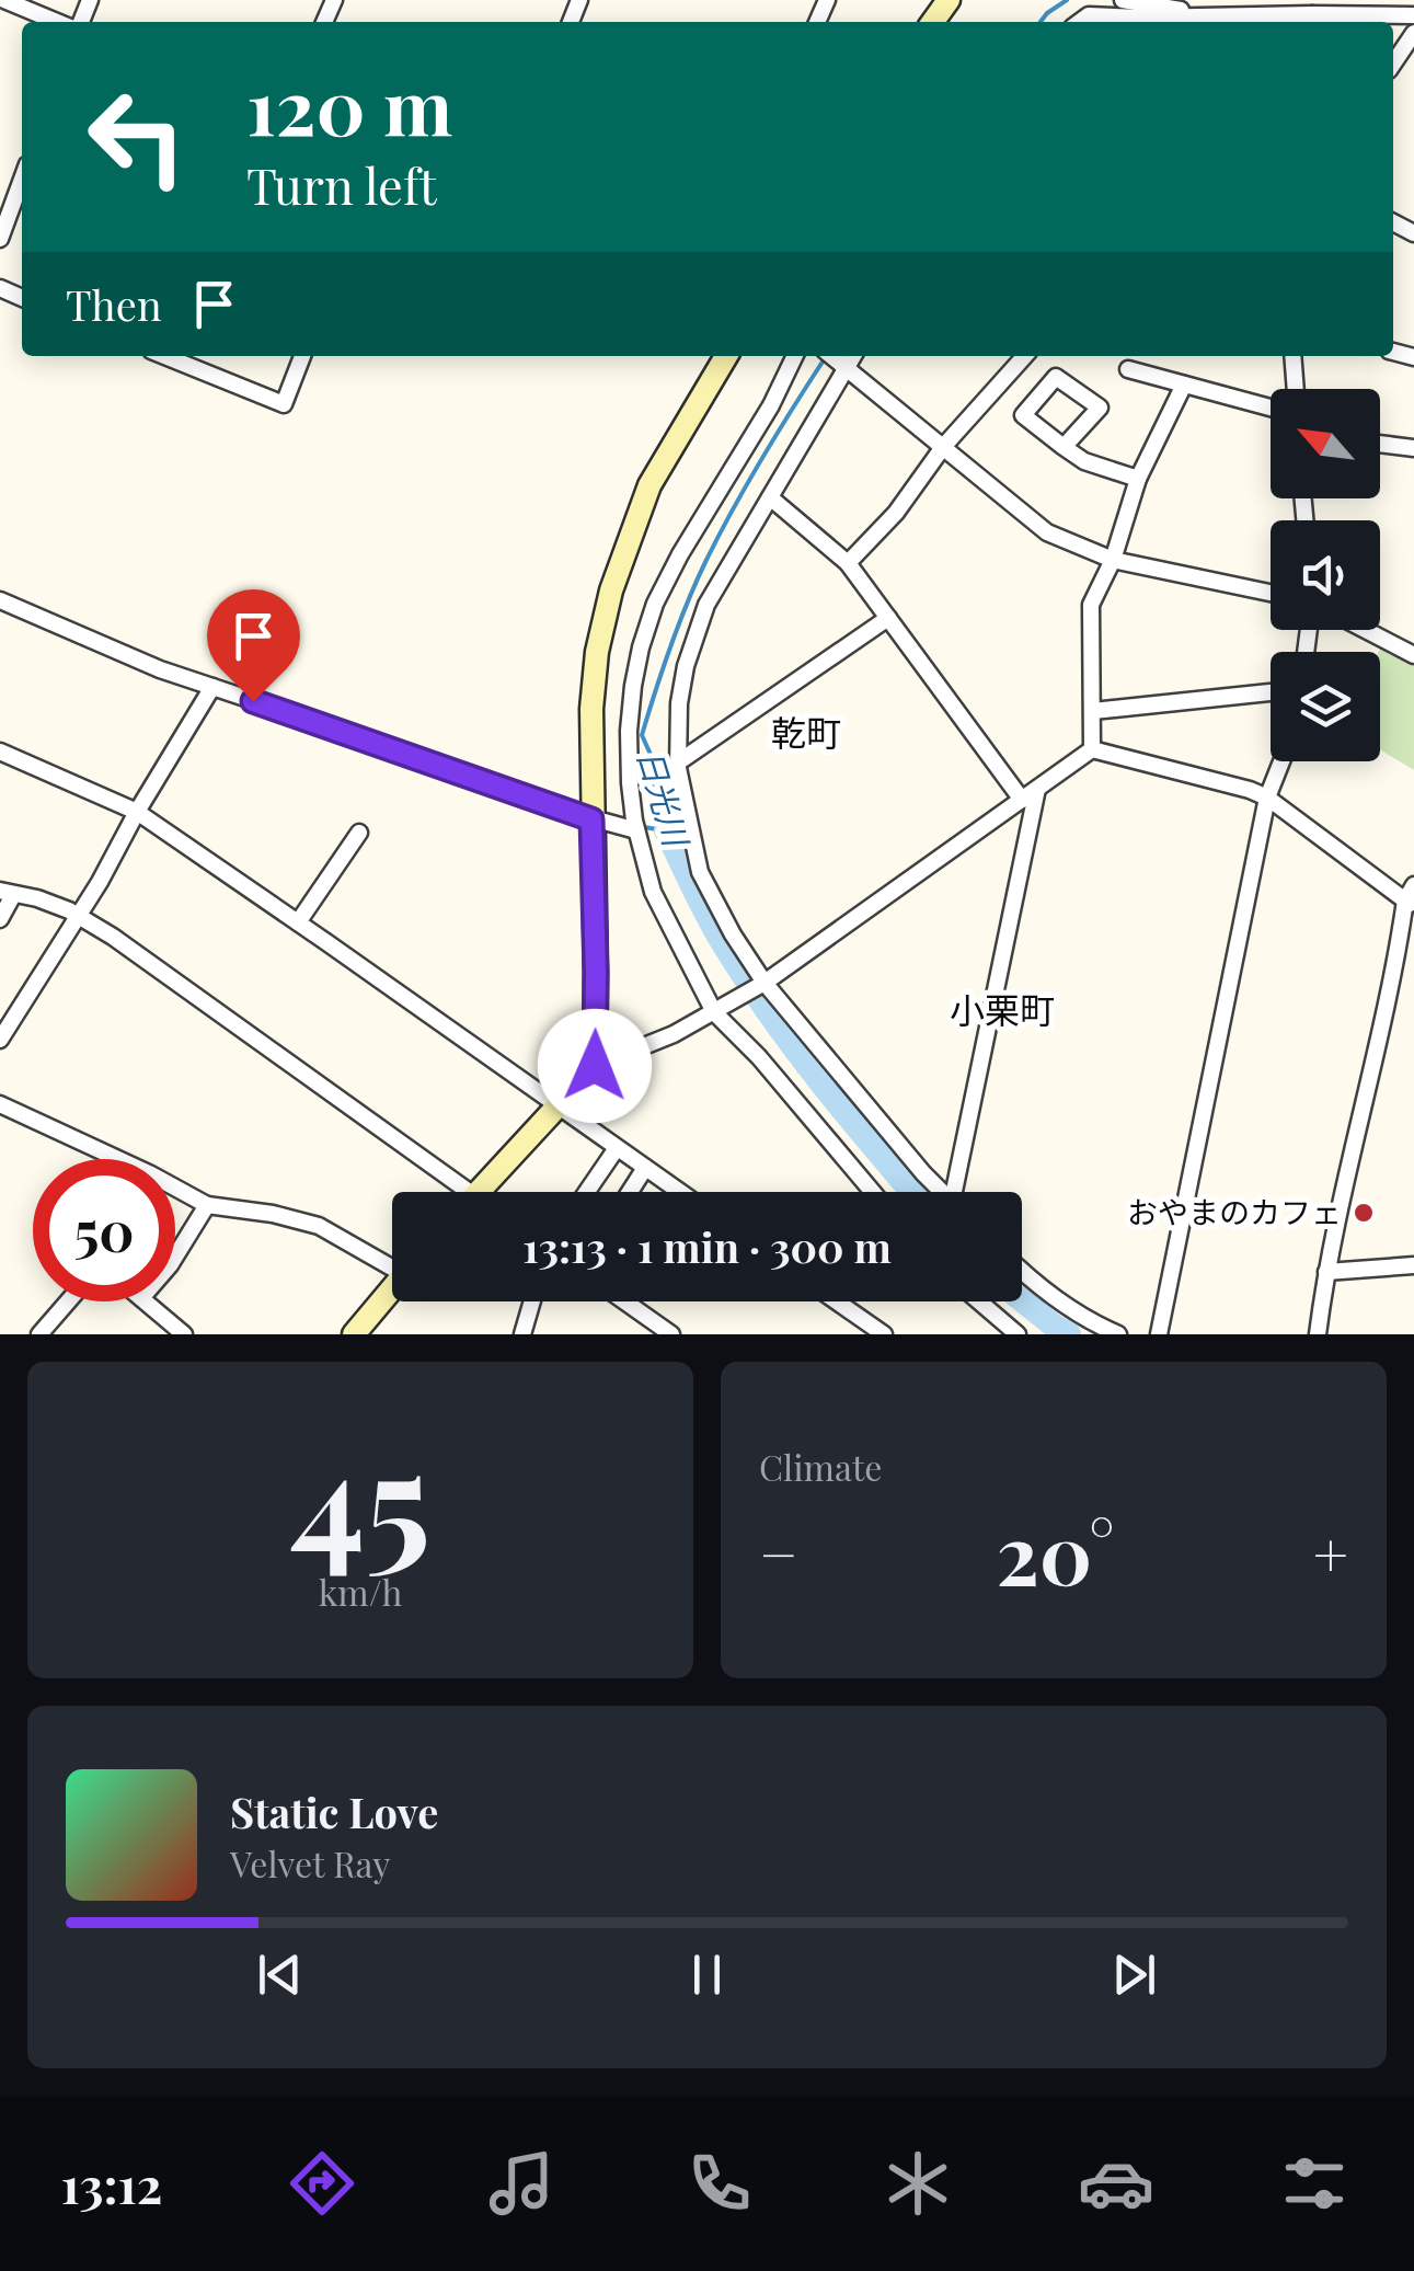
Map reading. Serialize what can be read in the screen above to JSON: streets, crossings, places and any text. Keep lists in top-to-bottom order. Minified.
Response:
{"districts":["乾町","小栗町"],"water":["日光川"],"places":["おやまのカフェ"],"north":"top left","page":{"turn":["120 m","Turn left"],"then":"Then","limit":"50","trip":"13:13 · 1 min · 300 m","tile":[["45","km/h"],"Climate"],"heat":["−","20°","+"],"song":["Static Love","Velvet Ray"],"tabs":"13:12"}}
